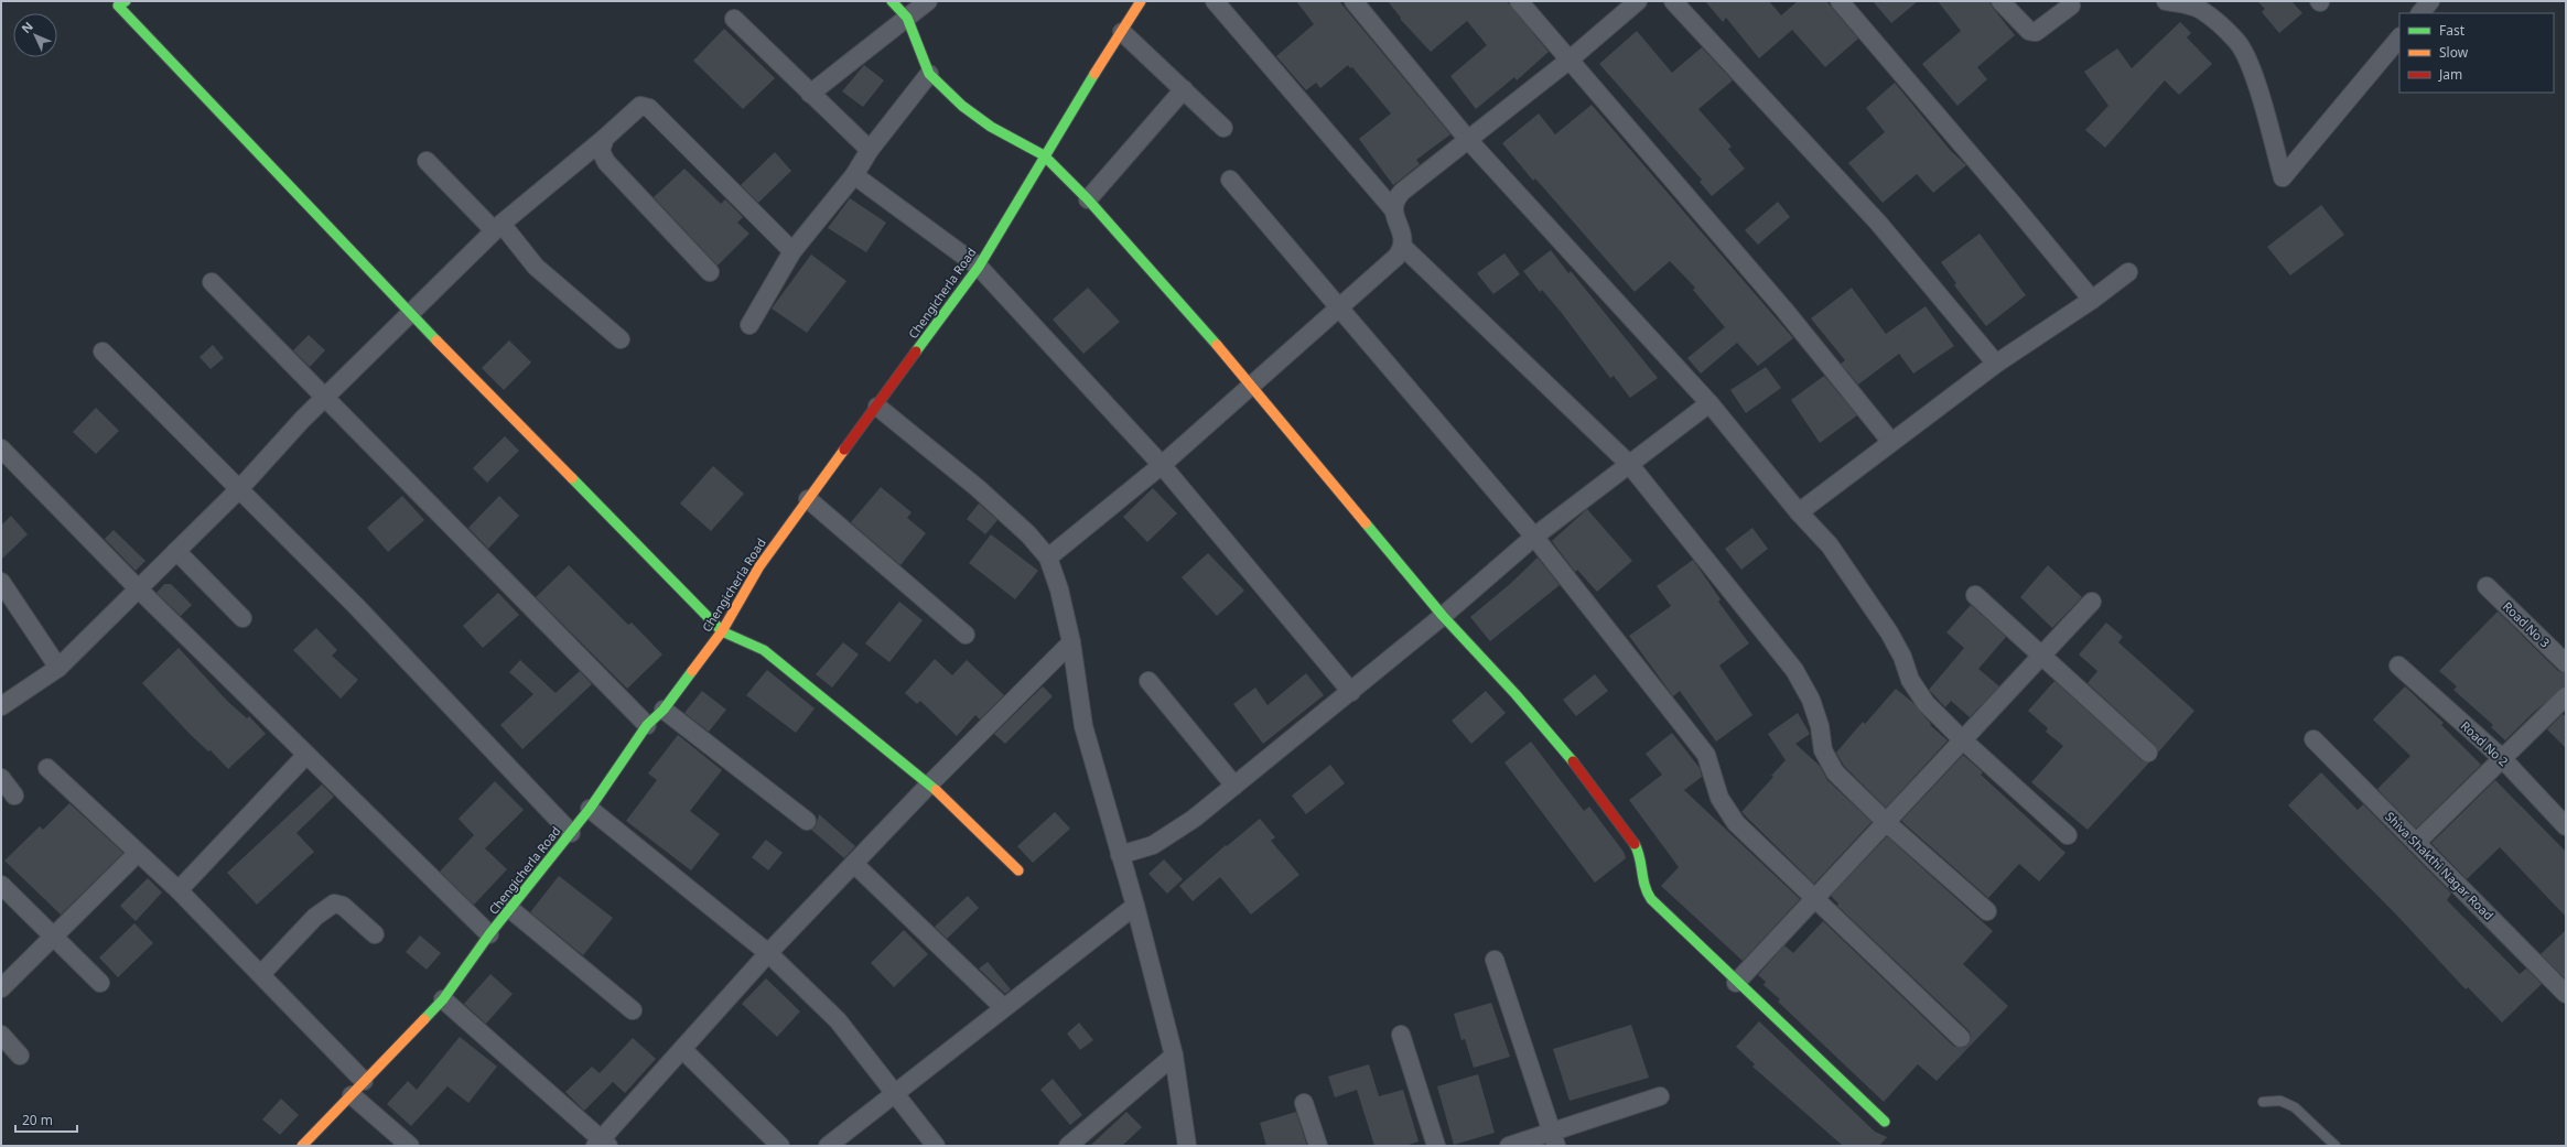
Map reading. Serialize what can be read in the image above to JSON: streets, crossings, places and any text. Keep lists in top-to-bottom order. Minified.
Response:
{"streets":{"street":["Chengicherla Road","Road No 3","Road No 2","Shiva Shakthi Nagar Road"]},"legend":["Fast","Slow","Jam"],"scale_bar":"20 m","north":"top left"}
